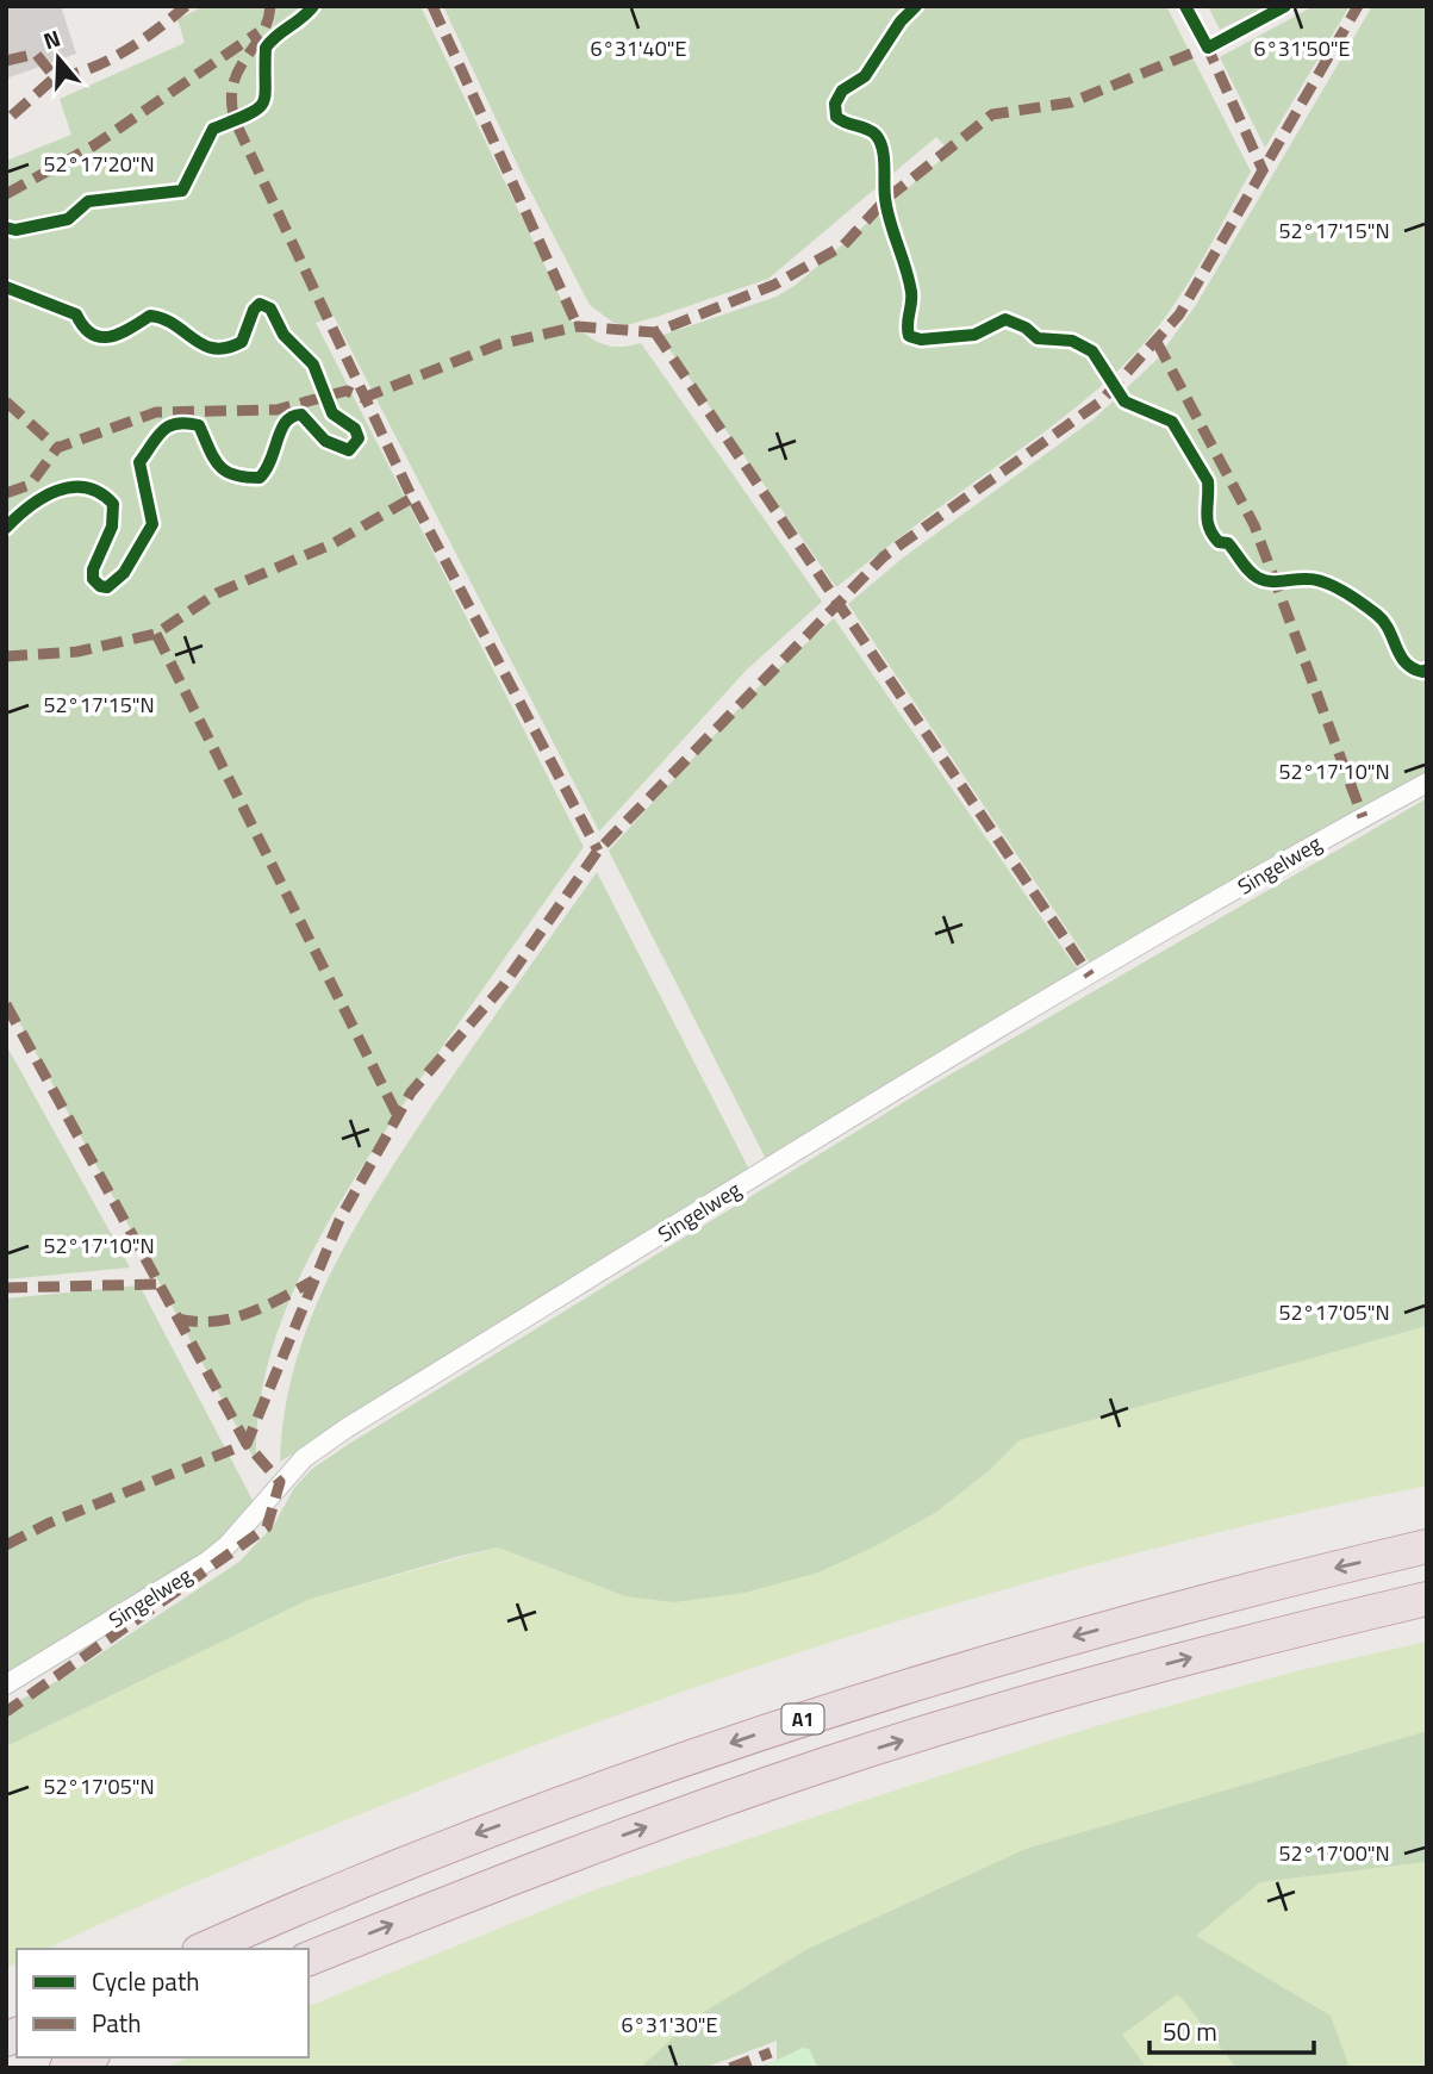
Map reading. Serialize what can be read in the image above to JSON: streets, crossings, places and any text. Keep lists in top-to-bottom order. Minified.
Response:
{"streets":{"highway":["A1"],"street":["Singelweg"]},"legend":["Cycle path","Path"],"scale_bar":"50 m","north":"top","coordinates":["6°31'40\"E","6°31'50\"E","52°17'20\"N","52°17'15\"N","52°17'10\"N","52°17'05\"N","52°17'00\"N","6°31'30\"E"]}
